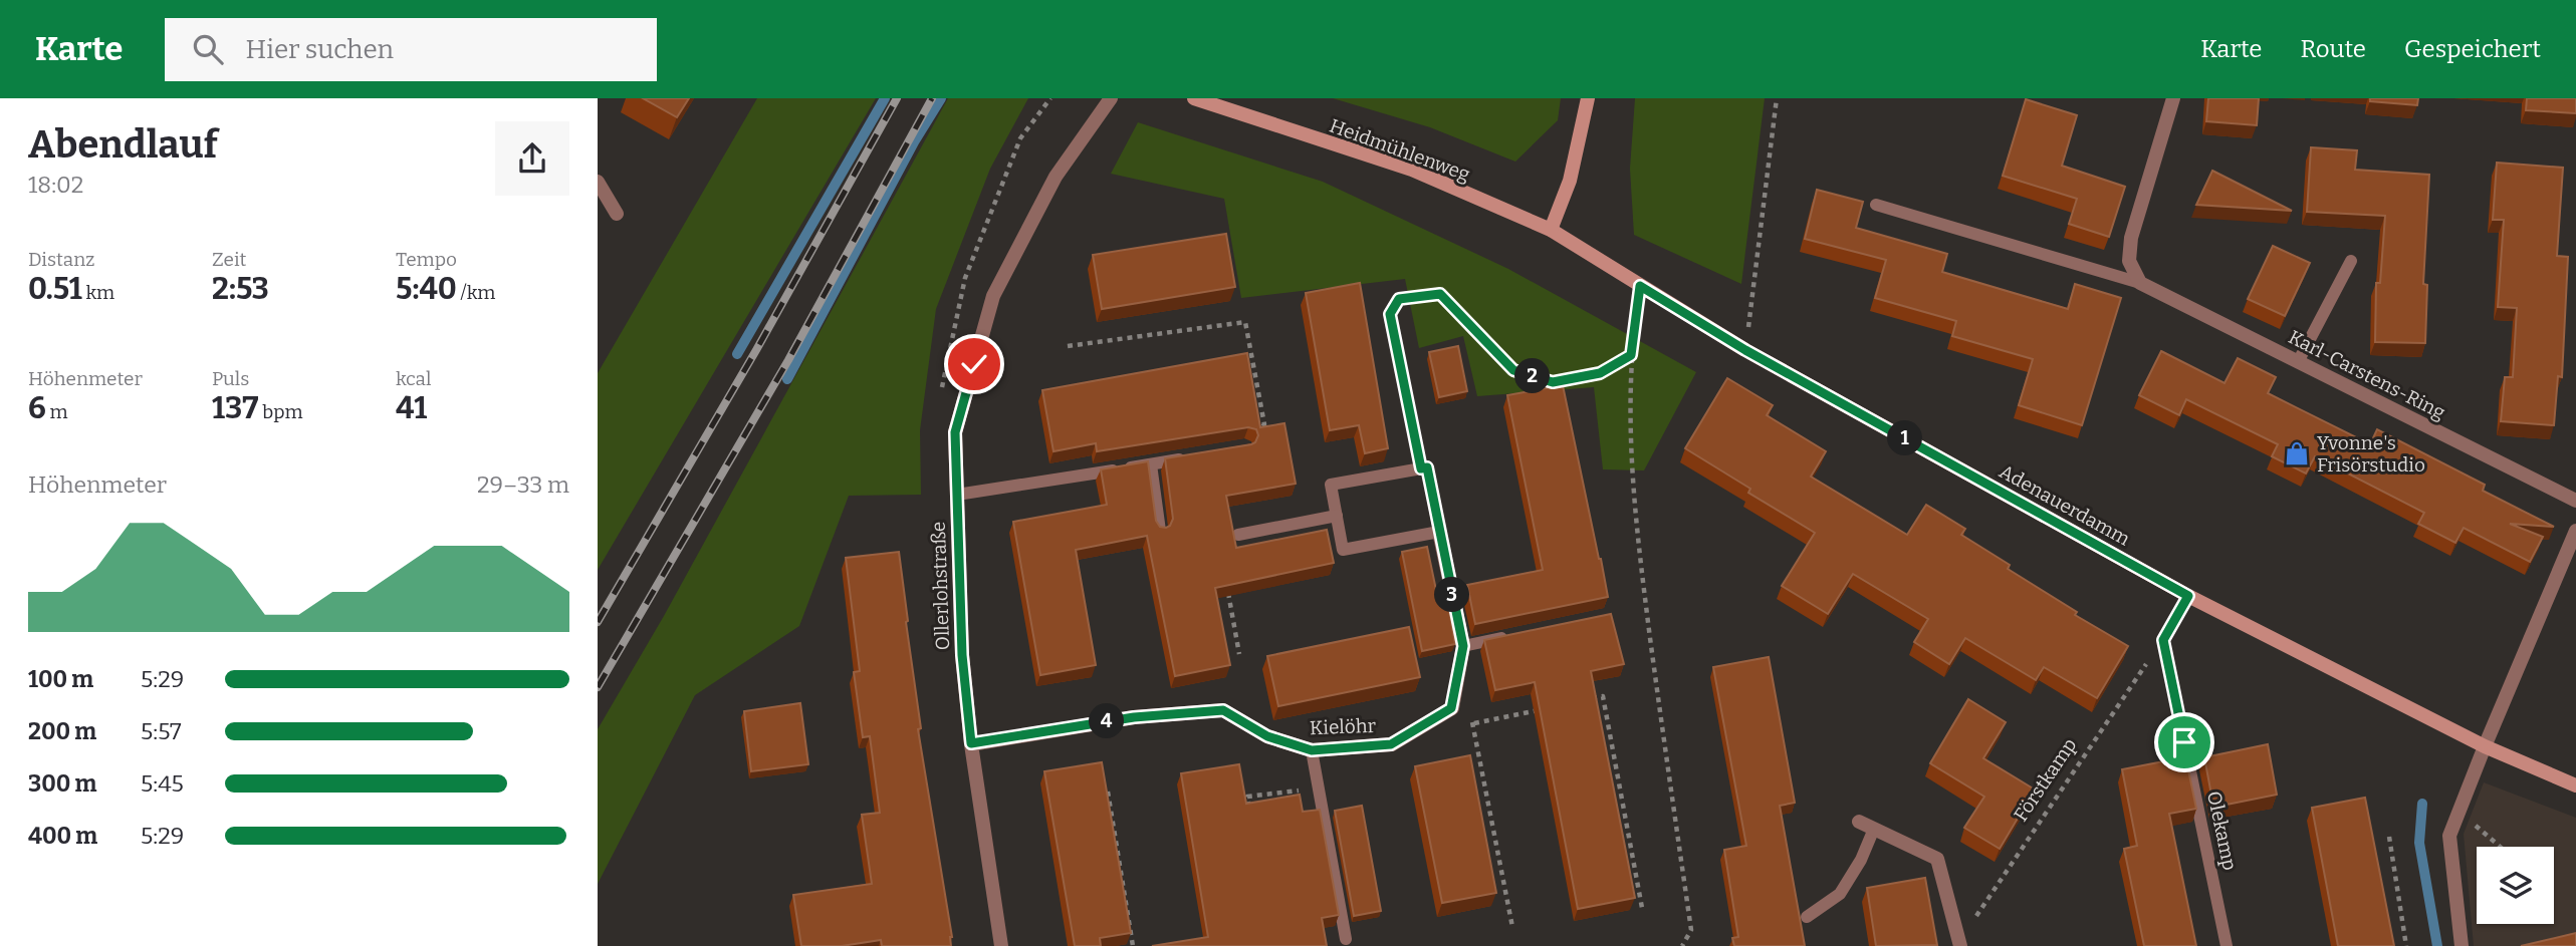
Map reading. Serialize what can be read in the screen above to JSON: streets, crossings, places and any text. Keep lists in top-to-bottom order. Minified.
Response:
{"streets":{"street":["Heidmühlenweg","Karl-Carstens-Ring","Adenauerdamm","Ollerlohstraße","Kielöhr"],"lane":["Olekamp"],"path":["Förstkamp"]},"crossings":[["Heidmühlenweg","Adenauerdamm"],["Ollerlohstraße","Kielöhr"],["Förstkamp","Olekamp"]],"places":{"shop":["Yvonne's Frisörstudio"]},"page":{"header":"Karte","search":"Hier suchen","nav":["Karte","Route","Gespeichert"],"heading":["Abendlauf","18:02"],"stats":[["Distanz","0.51 km"],["Zeit","2:53"],["Tempo","5:40 /km"],["Höhenmeter","6 m"],["Puls","137 bpm"],["kcal","41"]],"pins":["2","1","3","4"],"chart":["Höhenmeter","29–33 m"],"list":[{"name":"100 m","note":"5:29"},{"name":"200 m","note":"5:57"},{"name":"300 m","note":"5:45"},{"name":"400 m","note":"5:29"}]}}
